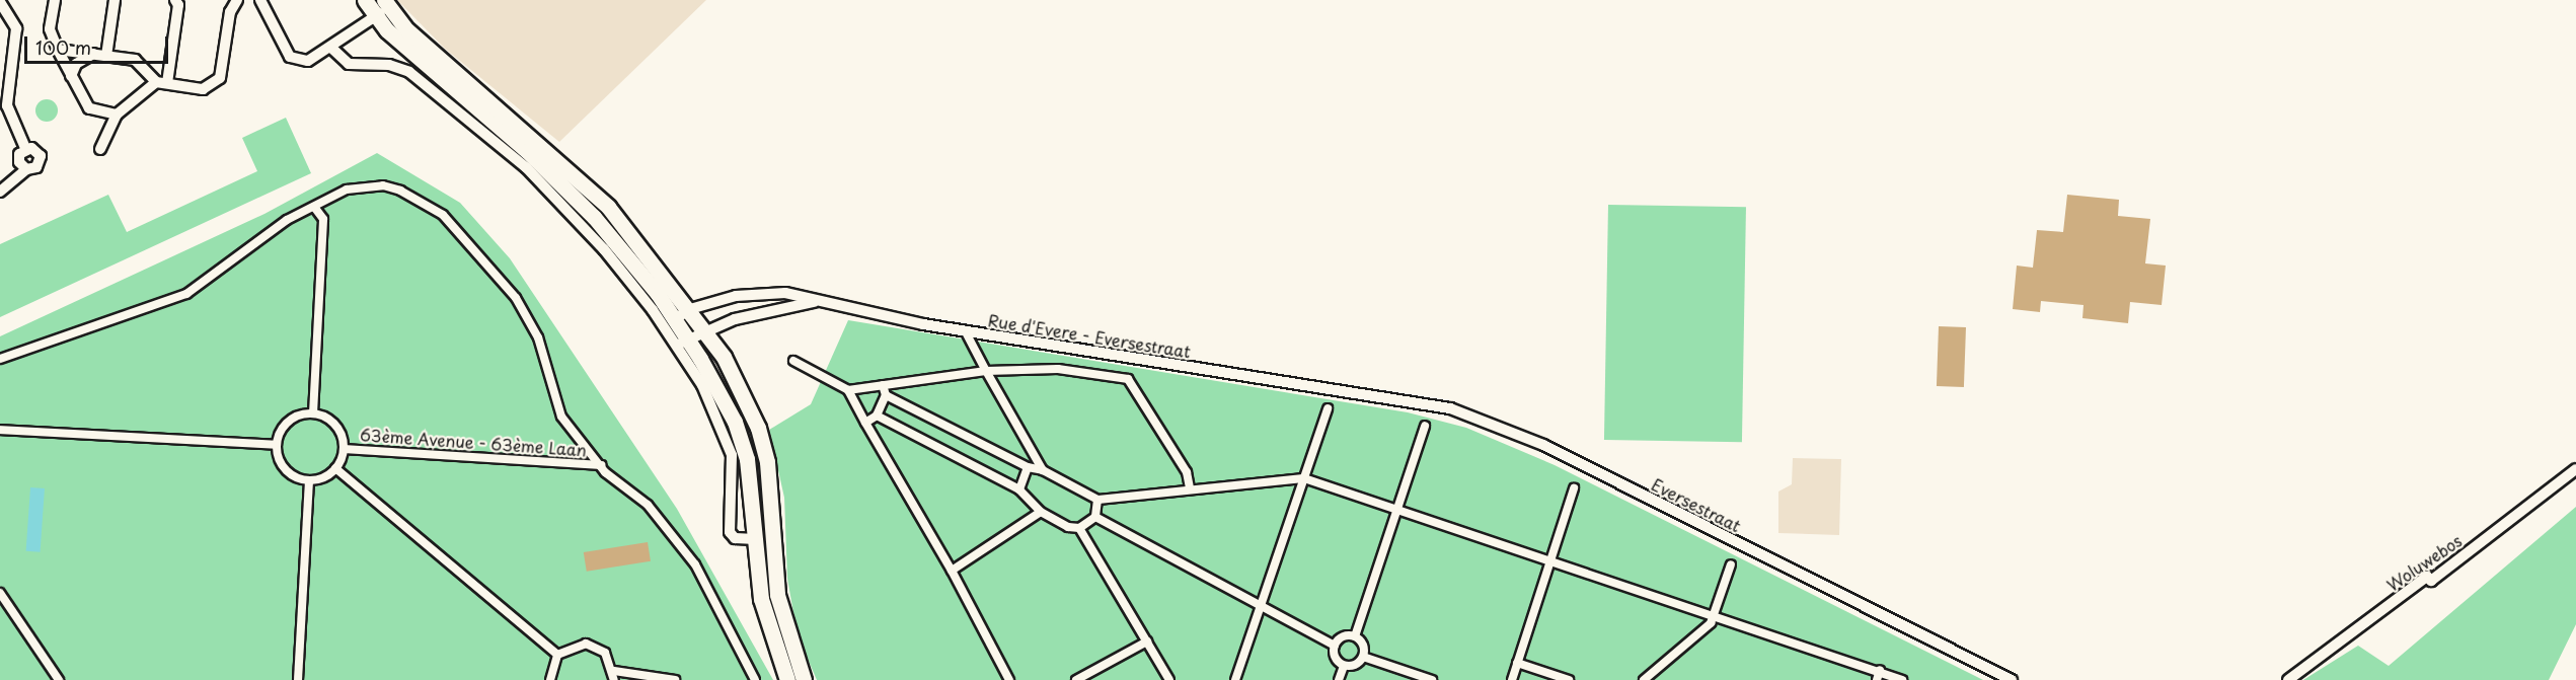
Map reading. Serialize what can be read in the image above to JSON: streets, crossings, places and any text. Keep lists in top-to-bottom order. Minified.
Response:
{"streets":{"street":["Rue d'Evere - Eversestraat","63ème Avenue - 63ème Laan","Eversestraat","Woluwebos"]},"crossings":[["Rue d'Evere - Eversestraat","Eversestraat"]],"scale_bar":"100 m"}
